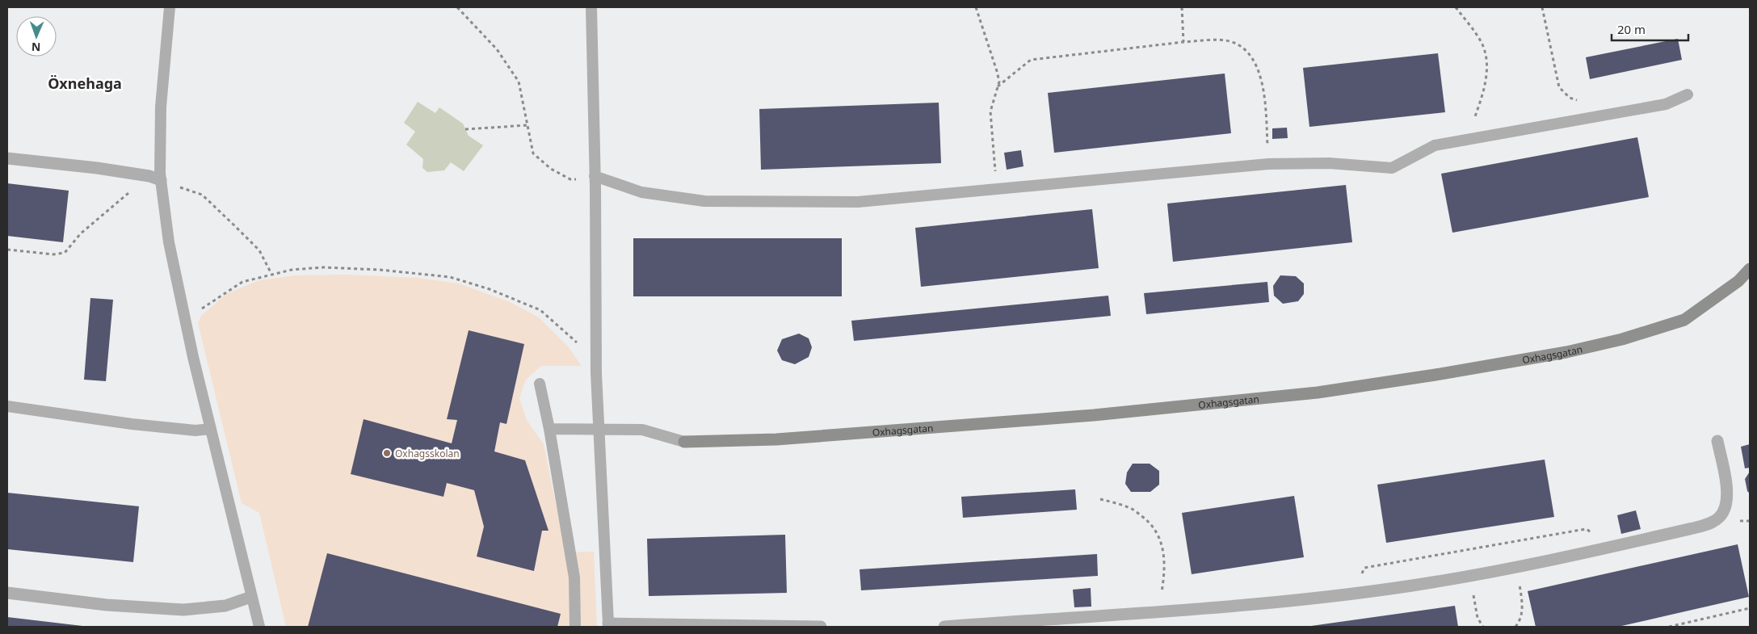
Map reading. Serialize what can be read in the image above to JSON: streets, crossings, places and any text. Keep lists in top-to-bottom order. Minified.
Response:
{"streets":{"street":["Oxhagsgatan"]},"districts":["Öxnehaga"],"places":["Oxhagsskolan"],"scale_bar":"20 m","north":"bottom"}
